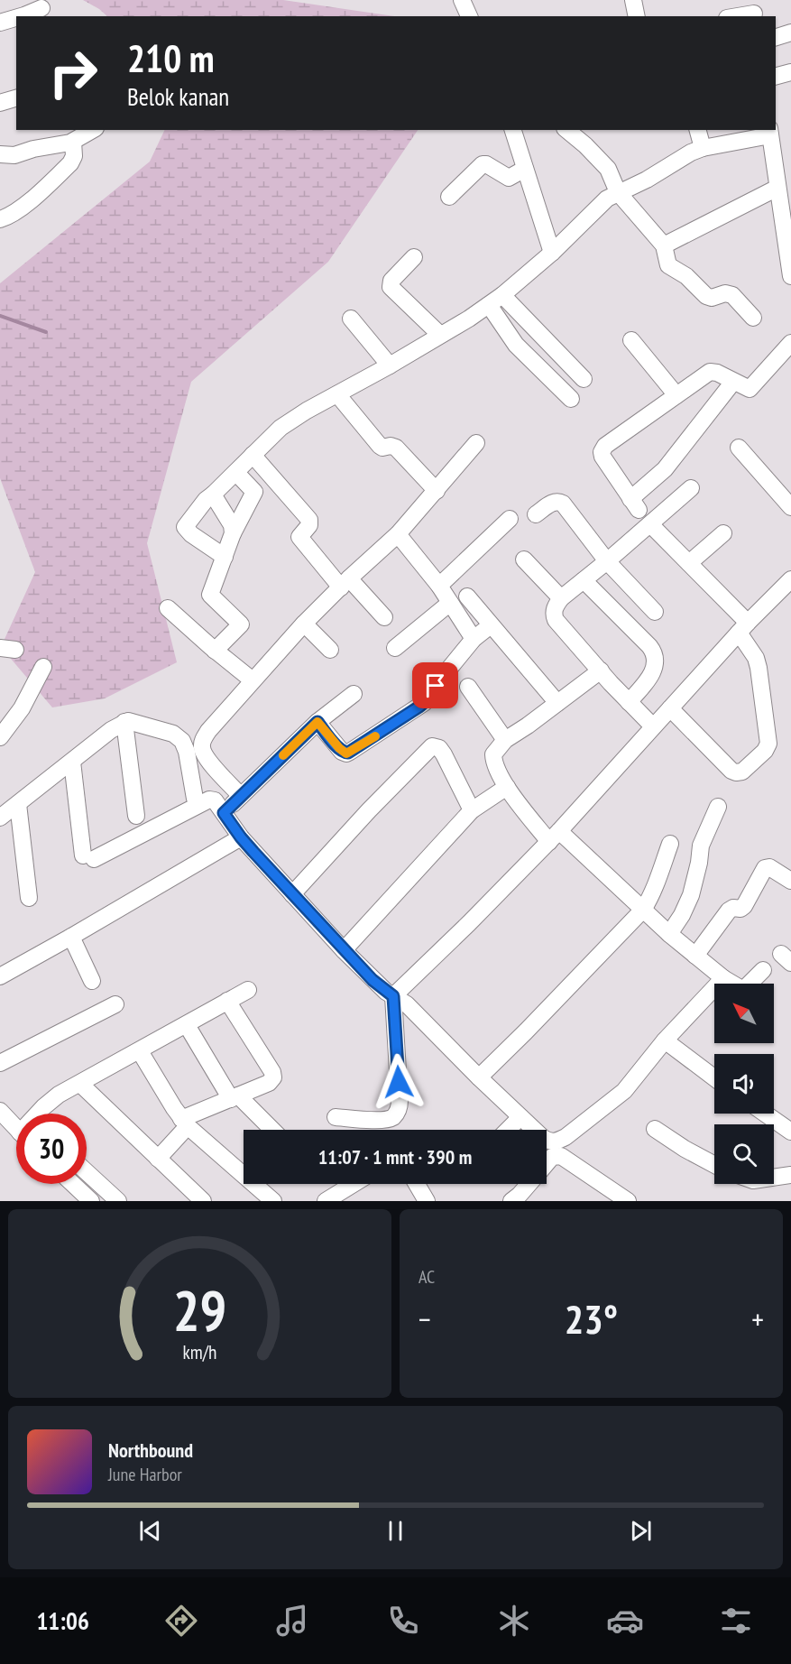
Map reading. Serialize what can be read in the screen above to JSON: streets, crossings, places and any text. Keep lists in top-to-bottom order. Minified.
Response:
{"north":"top left","page":{"turn":["210 m","Belok kanan"],"limit":"30","trip":"11:07 · 1 mnt · 390 m","tile":"AC","heat":["−","23°","+"],"song":["Northbound","June Harbor"],"tabs":"11:06","gauge":["29","km/h"]}}
